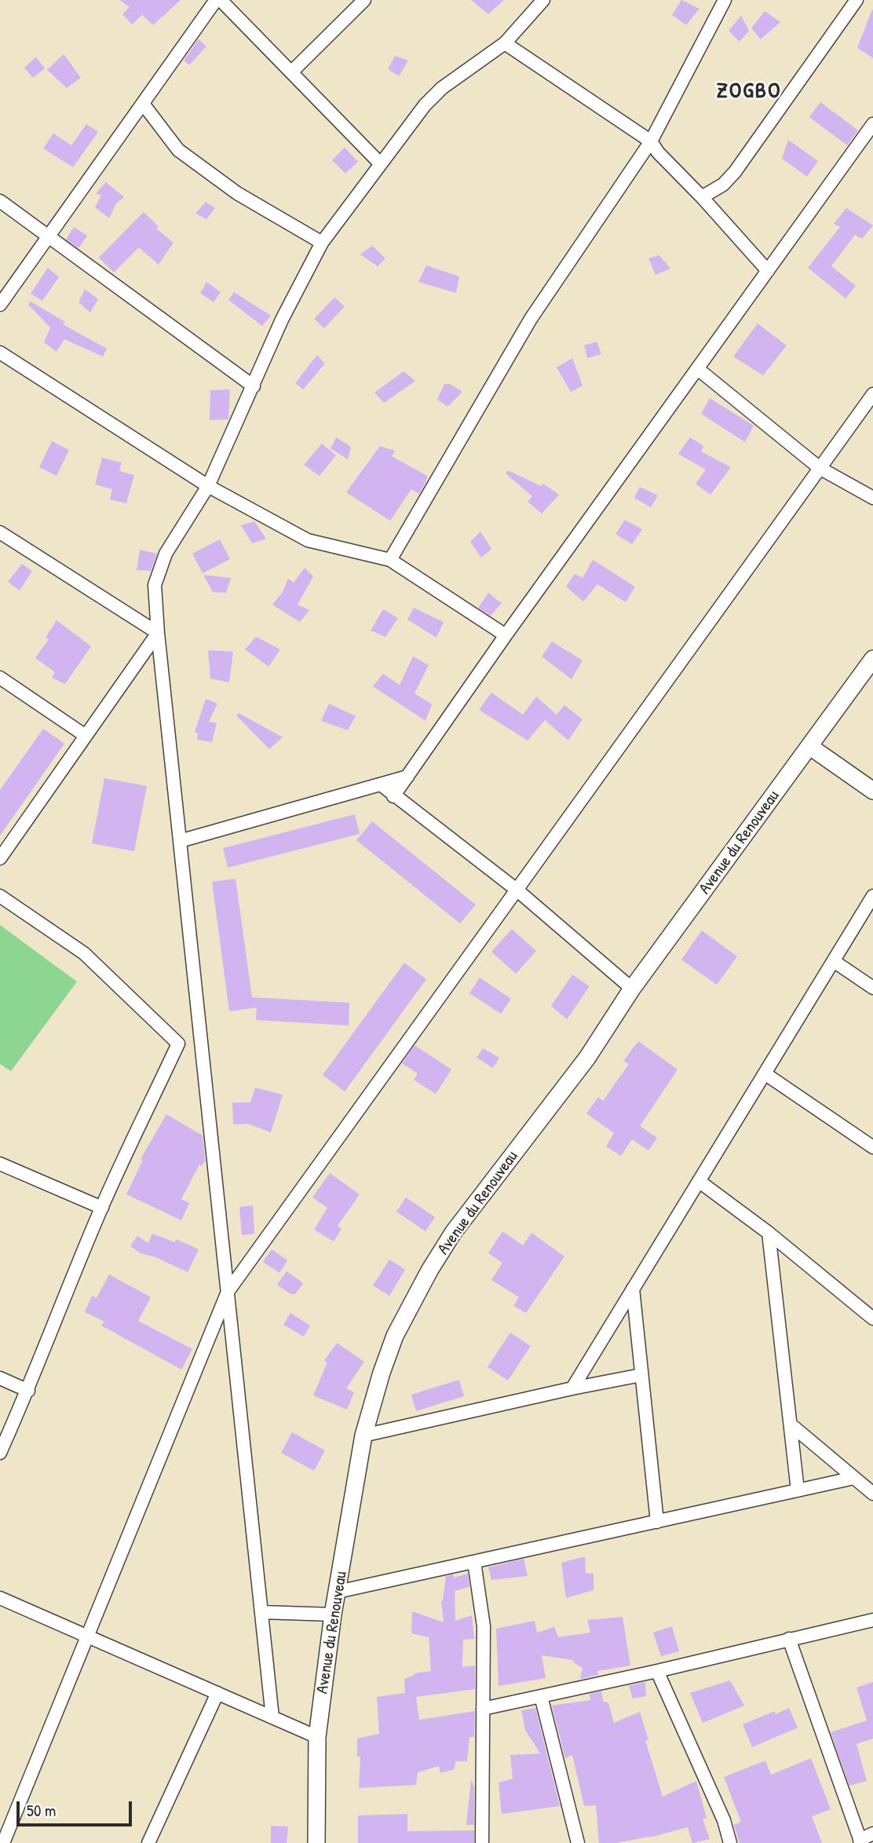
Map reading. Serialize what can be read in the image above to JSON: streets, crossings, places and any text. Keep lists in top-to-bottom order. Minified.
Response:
{"streets":{"main road":["Avenue du Renouveau"]},"districts":["ZOGBO"],"scale_bar":"50 m"}
